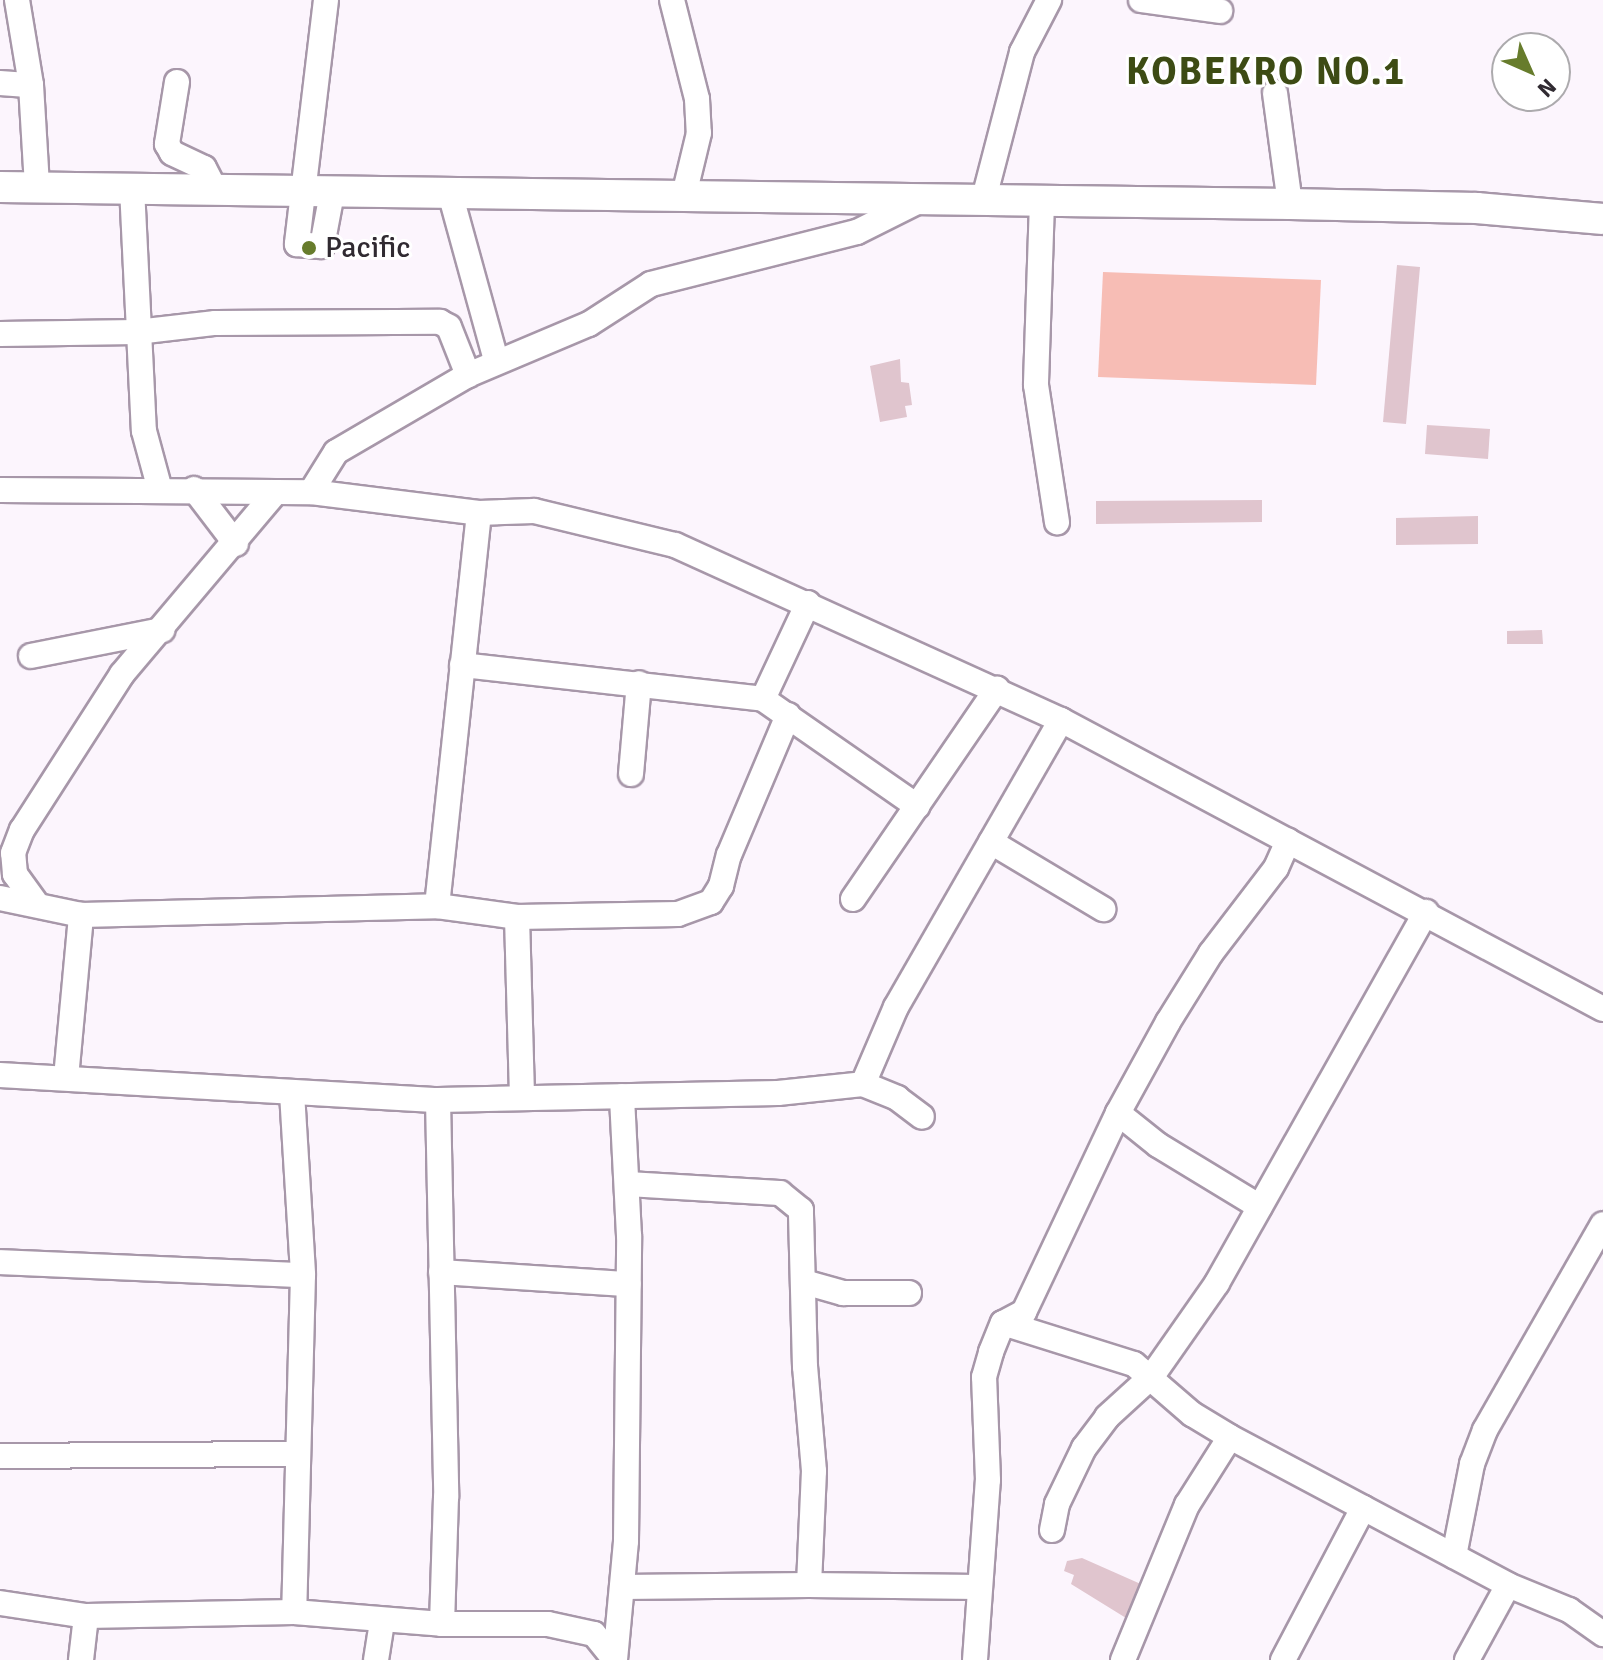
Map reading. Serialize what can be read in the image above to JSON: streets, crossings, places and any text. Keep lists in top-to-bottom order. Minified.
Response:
{"districts":["KOBEKRO NO.1"],"places":["Pacific"],"north":"bottom right"}
